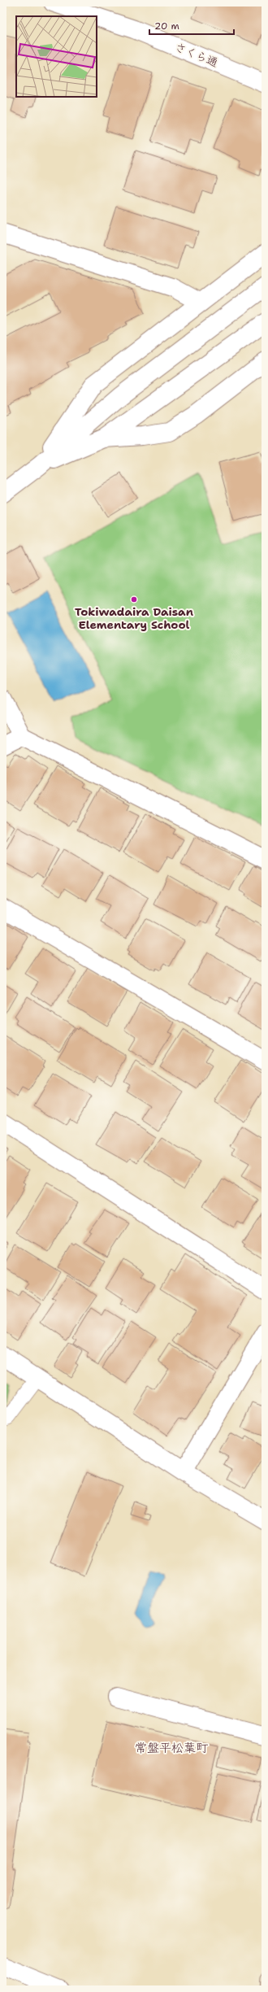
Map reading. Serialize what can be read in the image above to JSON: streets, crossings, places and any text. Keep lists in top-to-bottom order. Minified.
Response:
{"streets":{"street":["さくら通"]},"districts":["常盤平松葉町"],"places":["Tokiwadaira Daisan Elementary School"],"scale_bar":"20 m"}
